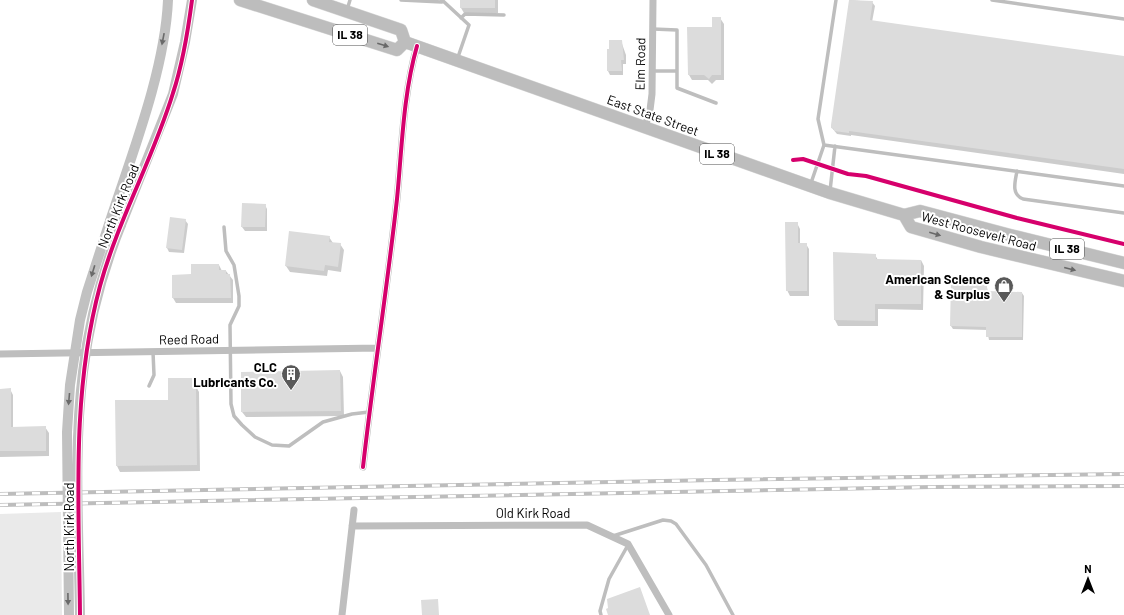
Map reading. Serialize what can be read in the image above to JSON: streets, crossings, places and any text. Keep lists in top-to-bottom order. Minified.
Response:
{"streets":{"main road":["IL 38","East State Street","West Roosevelt Road"],"street":["Elm Road","North Kirk Road","Reed Road","Old Kirk Road"]},"crossings":[["IL 38","East State Street"],["Elm Road","East State Street"],["East State Street","West Roosevelt Road"]],"one_way":["West Roosevelt Road"],"places":{"shop":["American Science & Surplus"],"building":["CLC Lubricants Co."]},"north":"top"}
